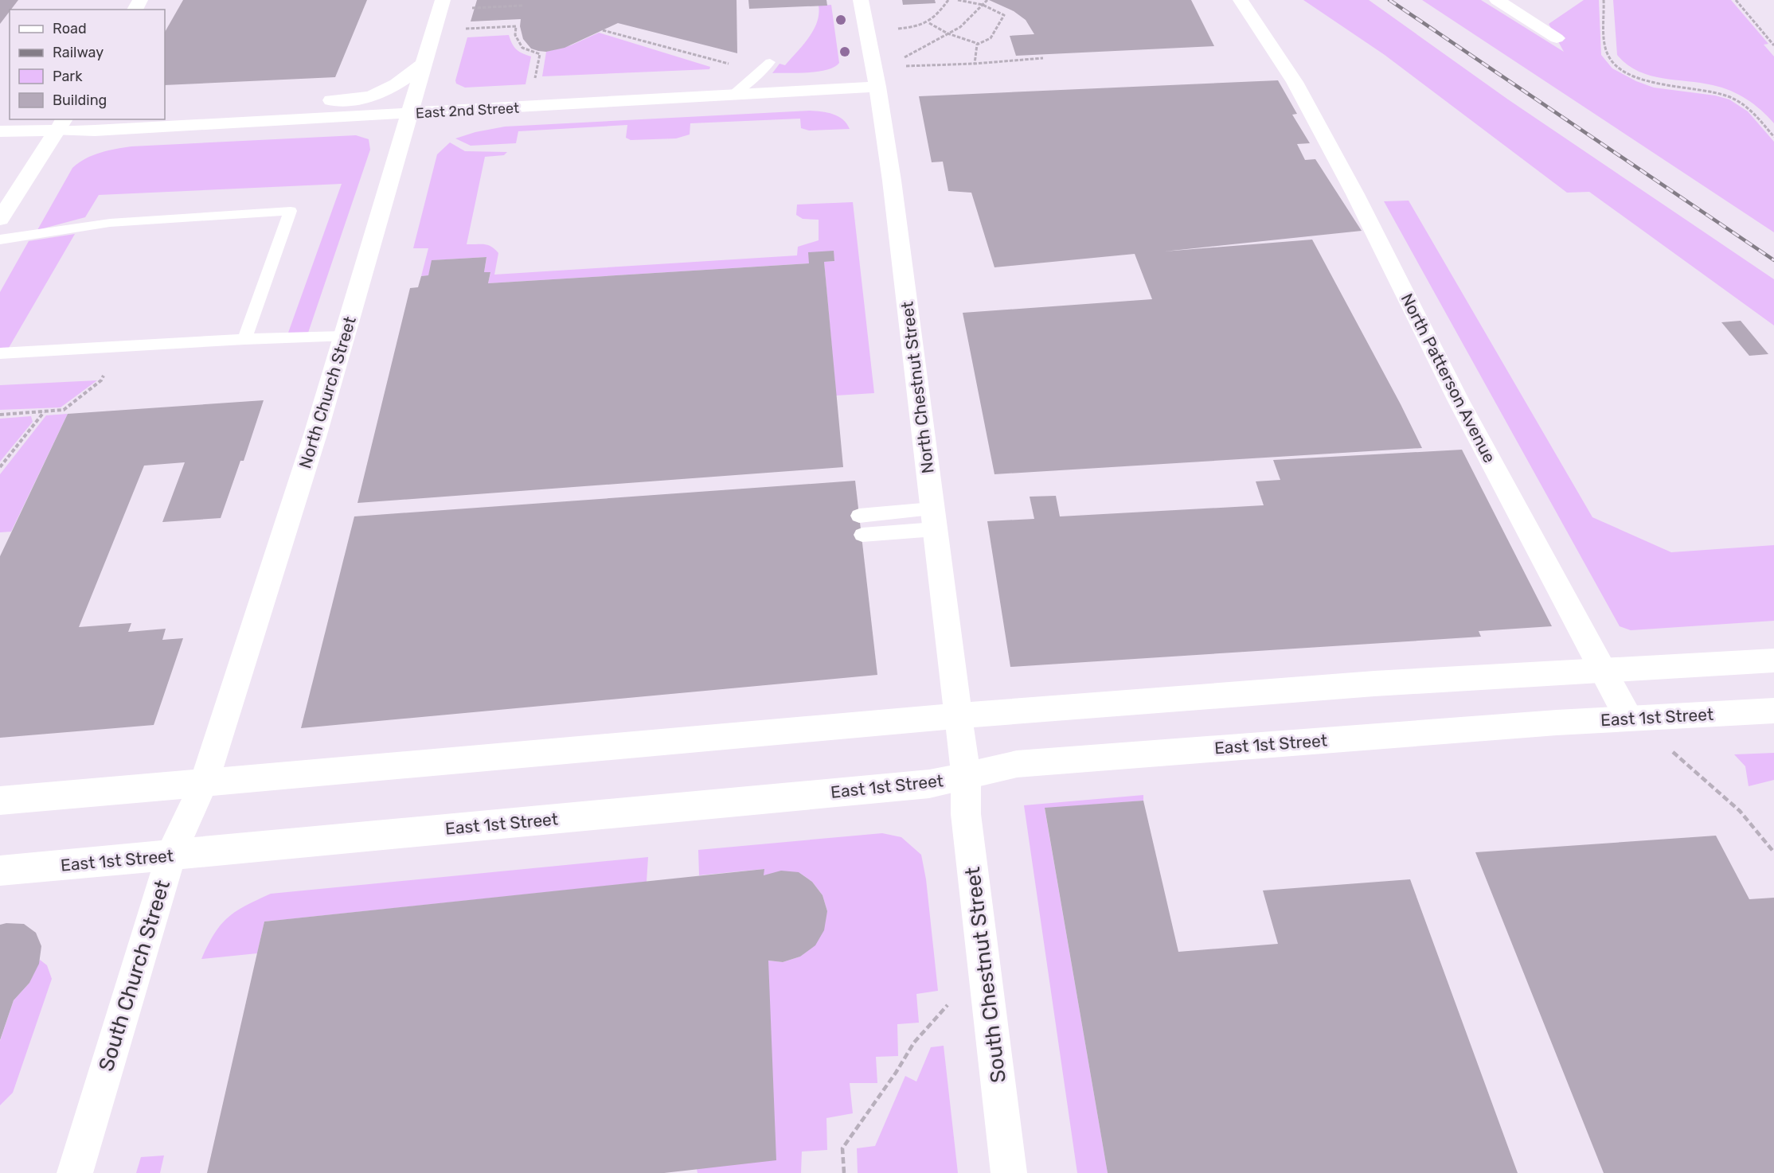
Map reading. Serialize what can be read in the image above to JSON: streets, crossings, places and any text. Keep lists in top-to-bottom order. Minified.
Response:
{"streets":{"street":["East 2nd Street","North Patterson Avenue","North Chestnut Street","North Church Street","East 1st Street","South Chestnut Street","South Church Street"]},"crossings":[["East 2nd Street","North Chestnut Street"],["East 2nd Street","North Church Street"],["North Patterson Avenue","East 1st Street"],["North Chestnut Street","East 1st Street"],["North Chestnut Street","South Chestnut Street"],["North Church Street","South Church Street"],["East 1st Street","South Chestnut Street"],["East 1st Street","South Church Street"]],"legend":["Road","Railway","Park","Building"]}
